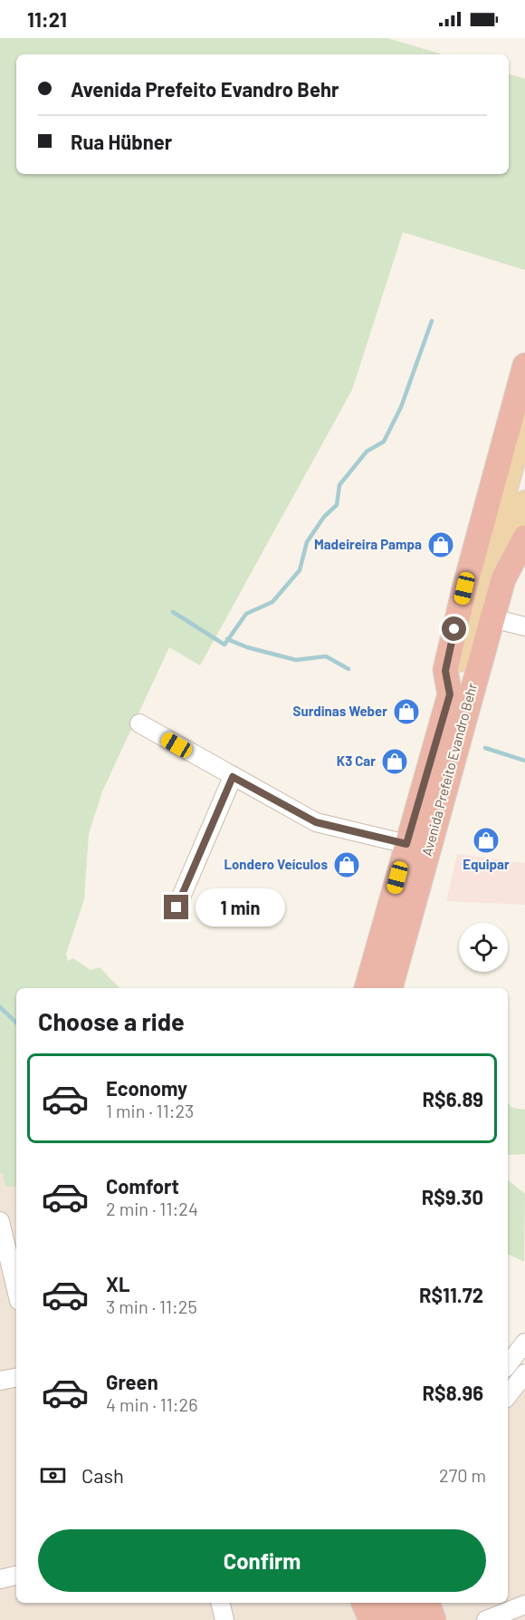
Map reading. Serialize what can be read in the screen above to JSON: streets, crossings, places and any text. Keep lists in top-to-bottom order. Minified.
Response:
{"streets":{"highway":["Avenida Prefeito Evandro Behr"]},"places":{"shop":["Madeireira Pampa","Surdinas Weber","K3 Car","Equipar","Londero Veículos"]},"page":{"status":"11:21","banner":["Avenida Prefeito Evandro Behr","Rua Hübner"],"bubble":"1 min","heading":"Choose a ride","list":[{"name":"Economy","note":"1 min · 11:23","value":"R$6.89"},{"name":"Comfort","note":"2 min · 11:24","value":"R$9.30"},{"name":"XL","note":"3 min · 11:25","value":"R$11.72"},{"name":"Green","note":"4 min · 11:26","value":"R$8.96"}],"pay":["Cash","270 m"],"buttons":"Confirm"}}
